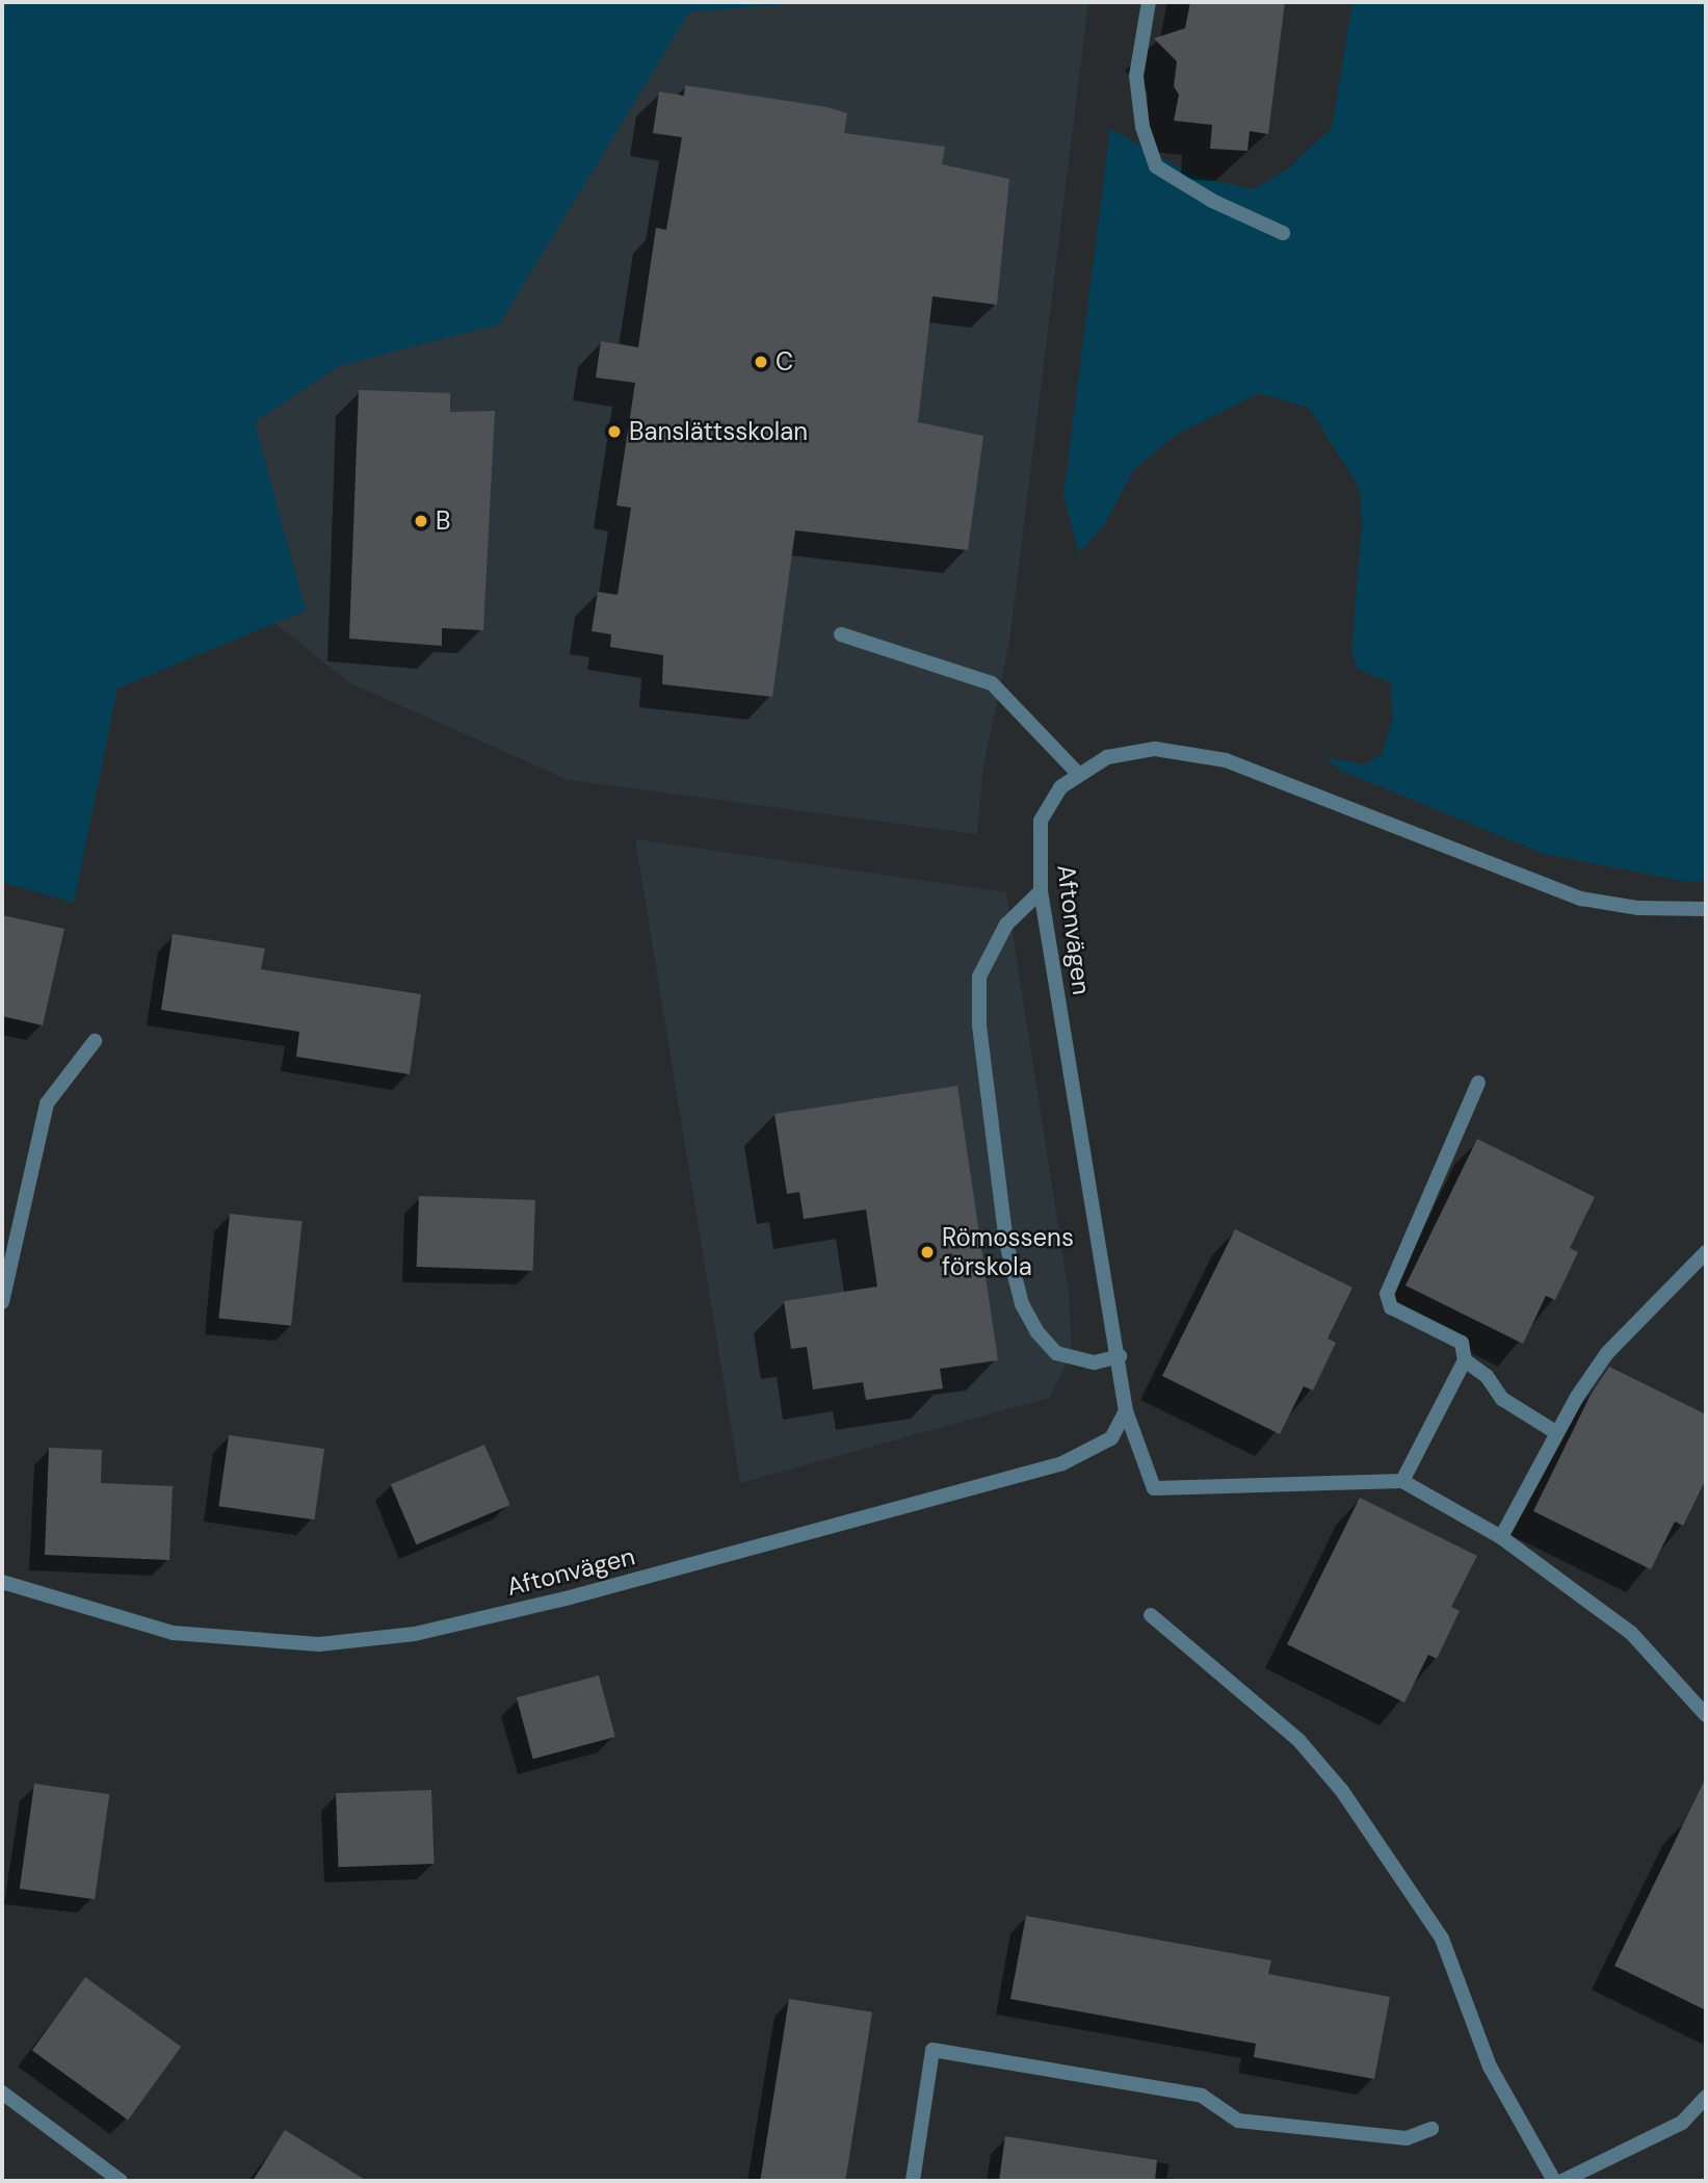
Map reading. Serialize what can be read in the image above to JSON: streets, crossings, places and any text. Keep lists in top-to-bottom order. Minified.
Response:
{"streets":{"street":["Aftonvägen"]},"places":["C","Banslättsskolan","B","Römossens förskola"]}
